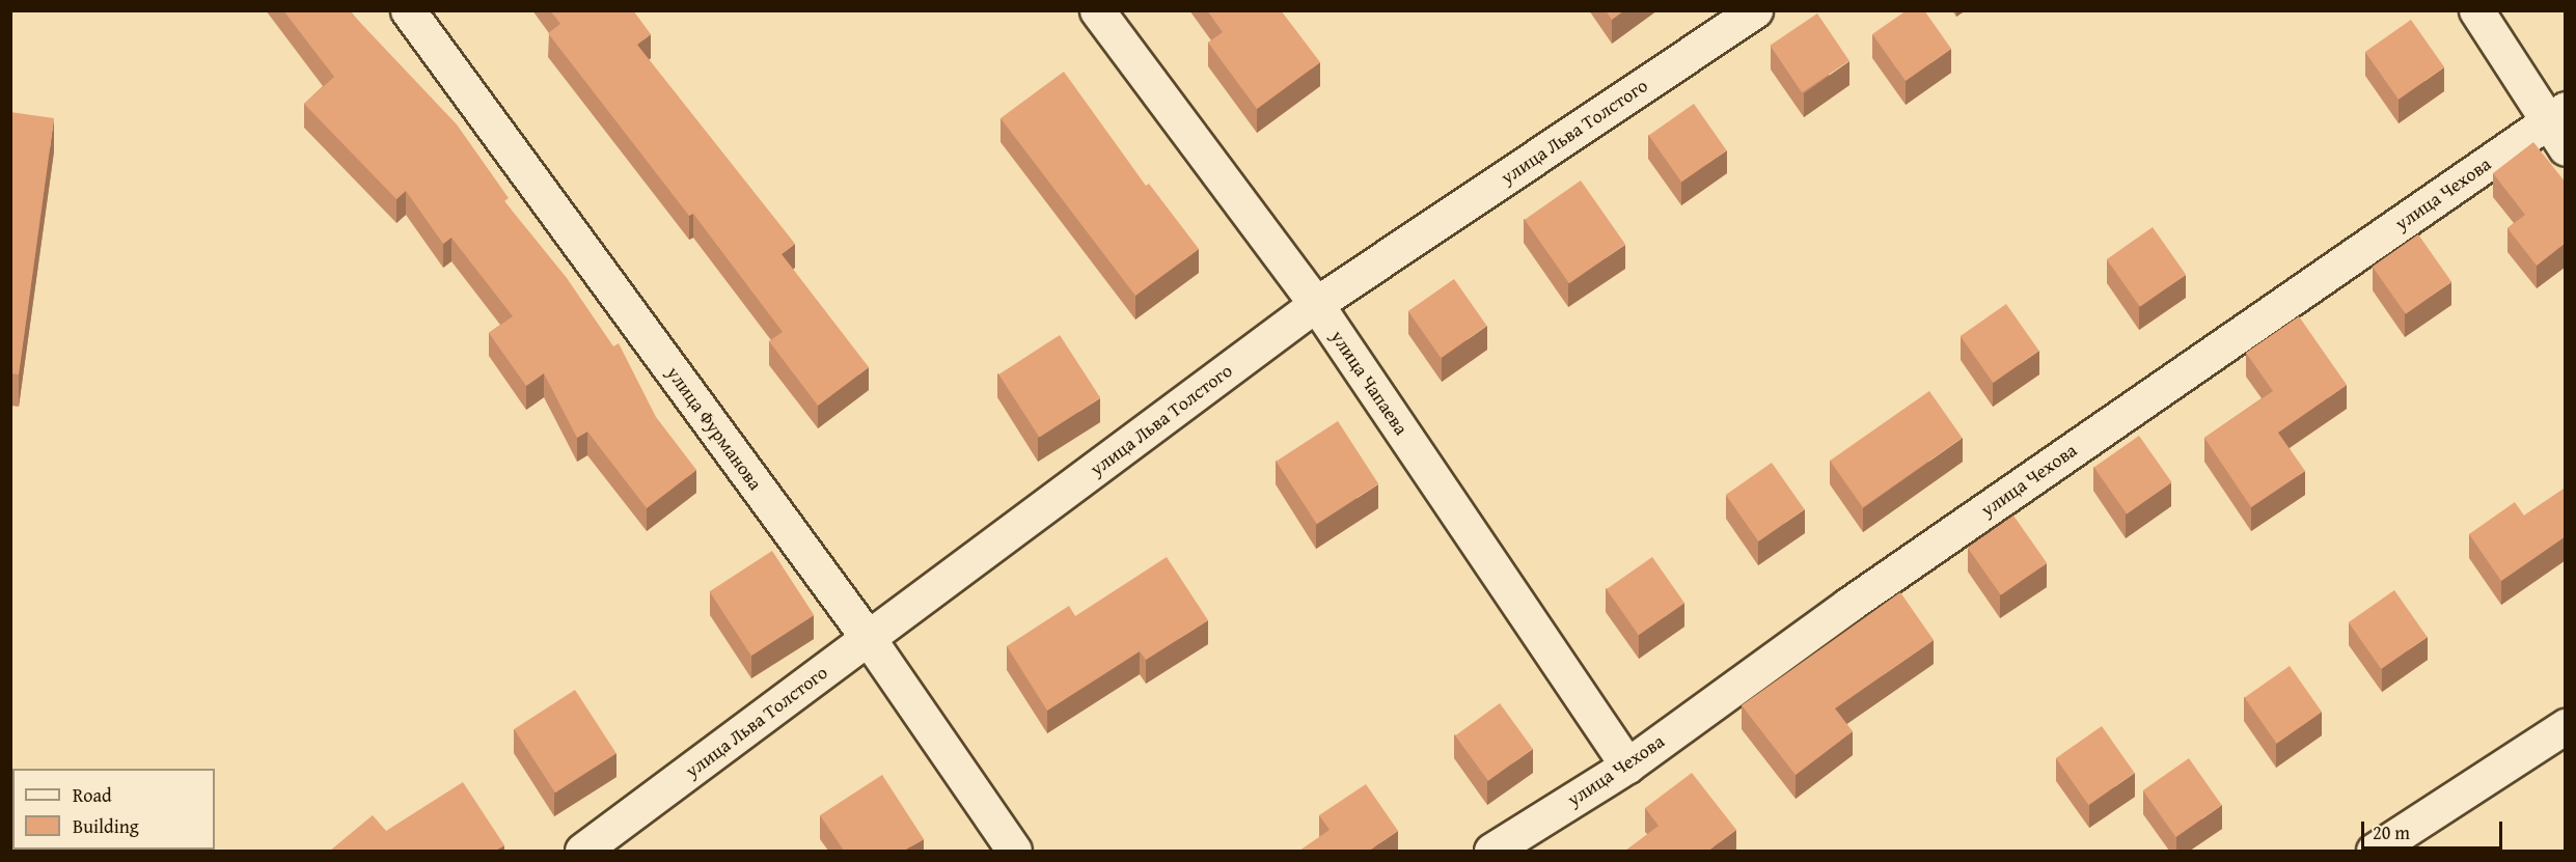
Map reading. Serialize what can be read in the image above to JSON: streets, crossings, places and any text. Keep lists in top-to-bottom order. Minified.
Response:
{"streets":{"street":["улица Льва Толстого","улица Чехова","улица Чапаева","улица Фурманова"]},"crossings":[["улица Льва Толстого","улица Чапаева"],["улица Льва Толстого","улица Фурманова"],["улица Чехова","улица Чапаева"]],"legend":["Road","Building"],"scale_bar":"20 m"}
